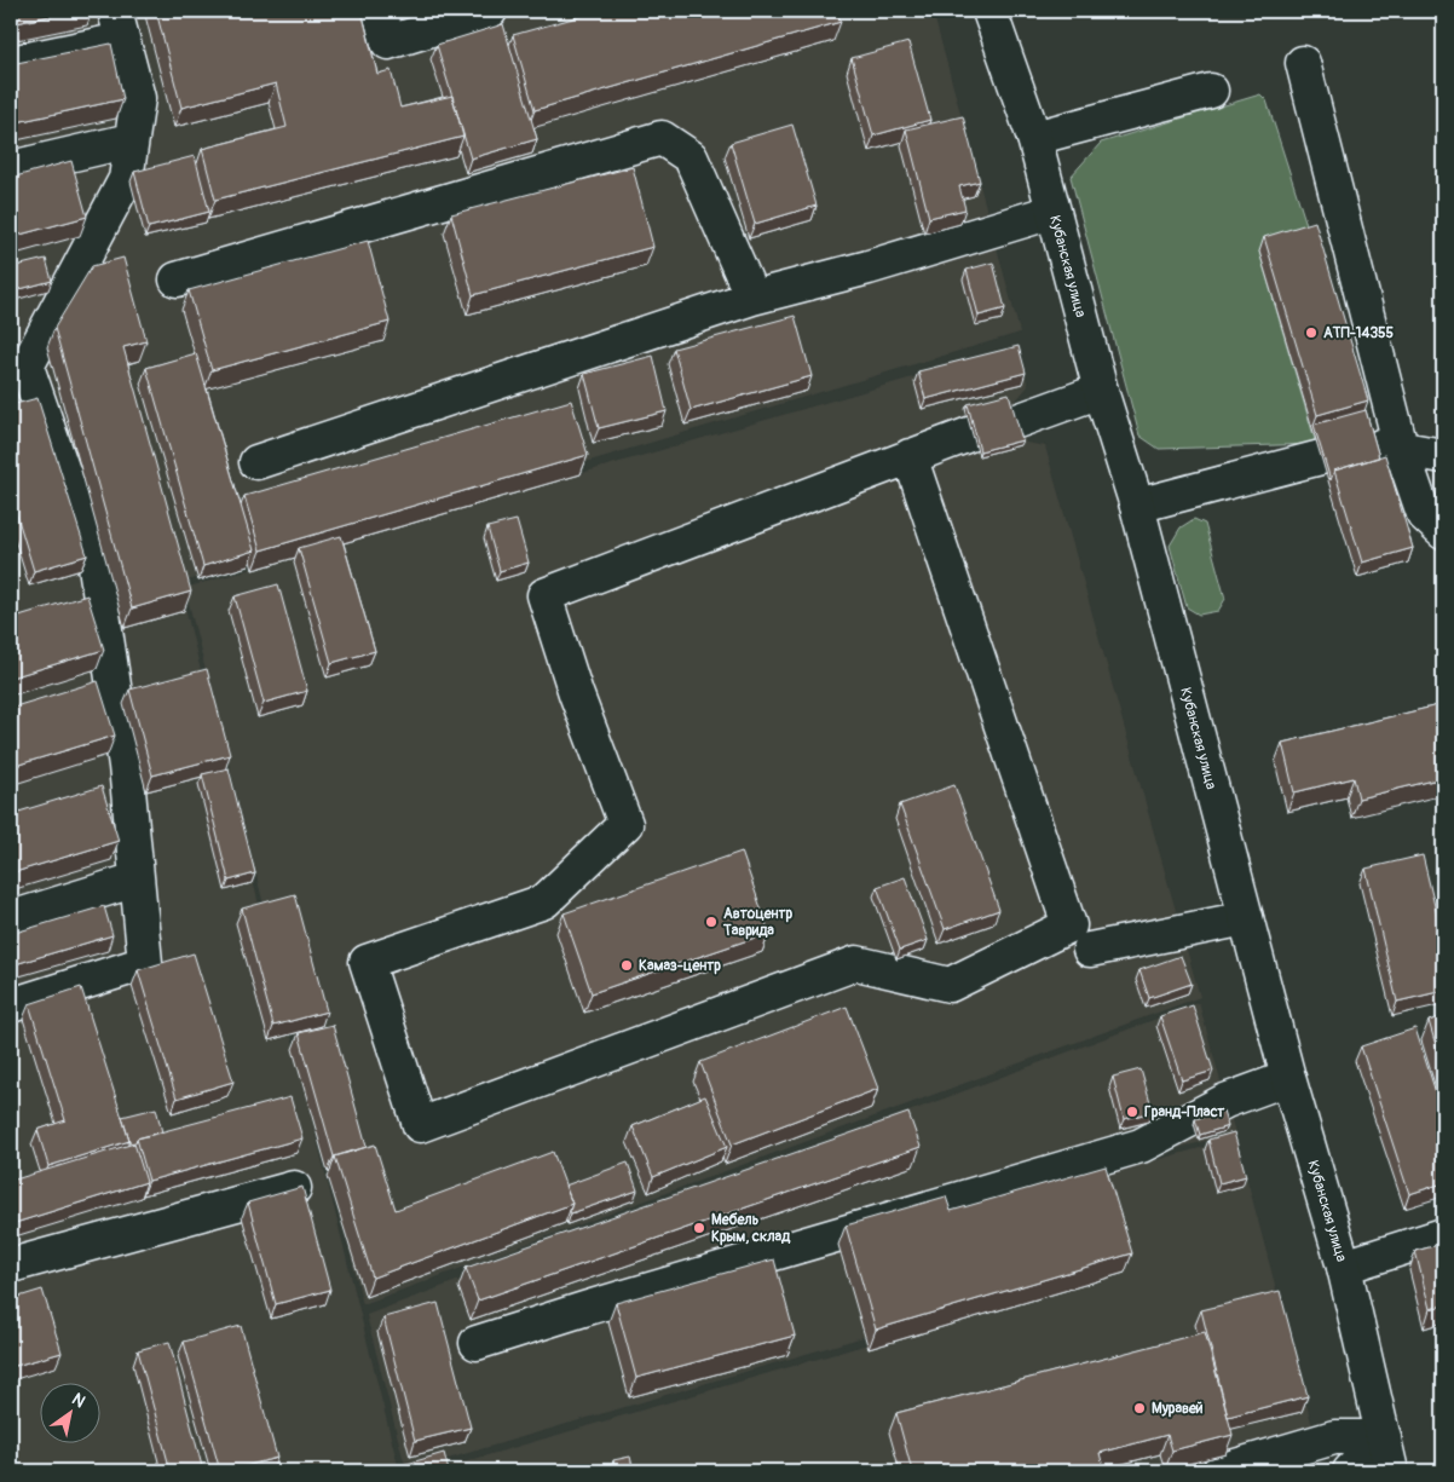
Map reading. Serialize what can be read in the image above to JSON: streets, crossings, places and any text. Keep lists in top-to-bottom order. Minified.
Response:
{"streets":{"main road":["Кубанская улица"]},"places":["АТП-14355","Автоцентр Таврида","Камаз-центр","Гранд-Пласт","Мебель Крым, склад","Муравей"],"north":"top right"}
